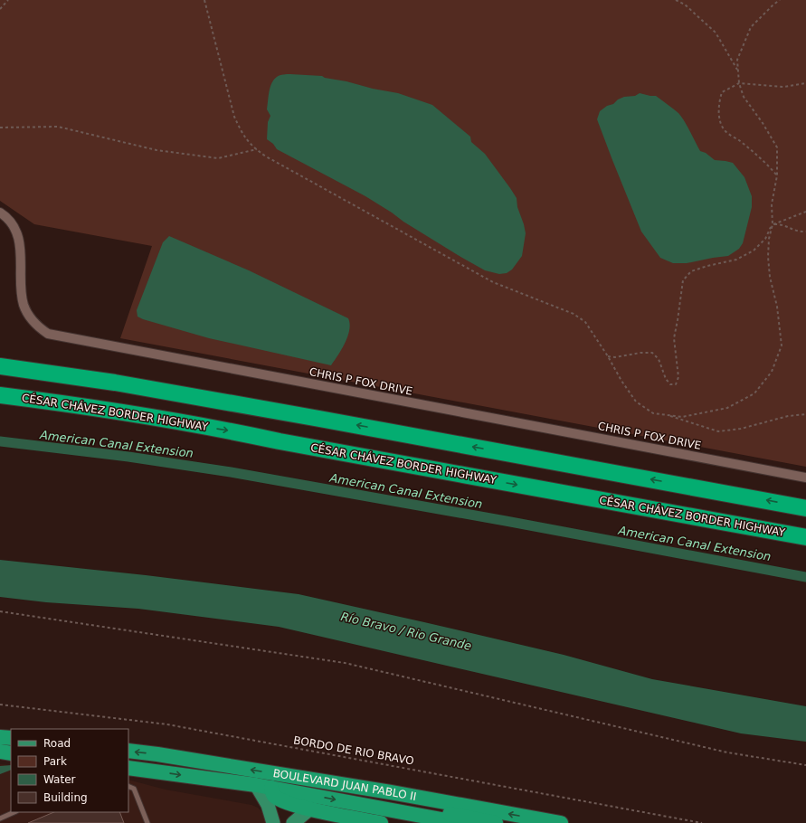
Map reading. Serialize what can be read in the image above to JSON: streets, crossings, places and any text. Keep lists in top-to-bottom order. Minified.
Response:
{"streets":{"highway":["CÉSAR CHÁVEZ BORDER HIGHWAY","BOULEVARD JUAN PABLO II"],"street":["CHRIS P FOX DRIVE"],"path":["BORDO DE RIO BRAVO"]},"water":["American Canal Extension","Río Bravo / Rio Grande"],"legend":["Road","Park","Water","Building"]}
